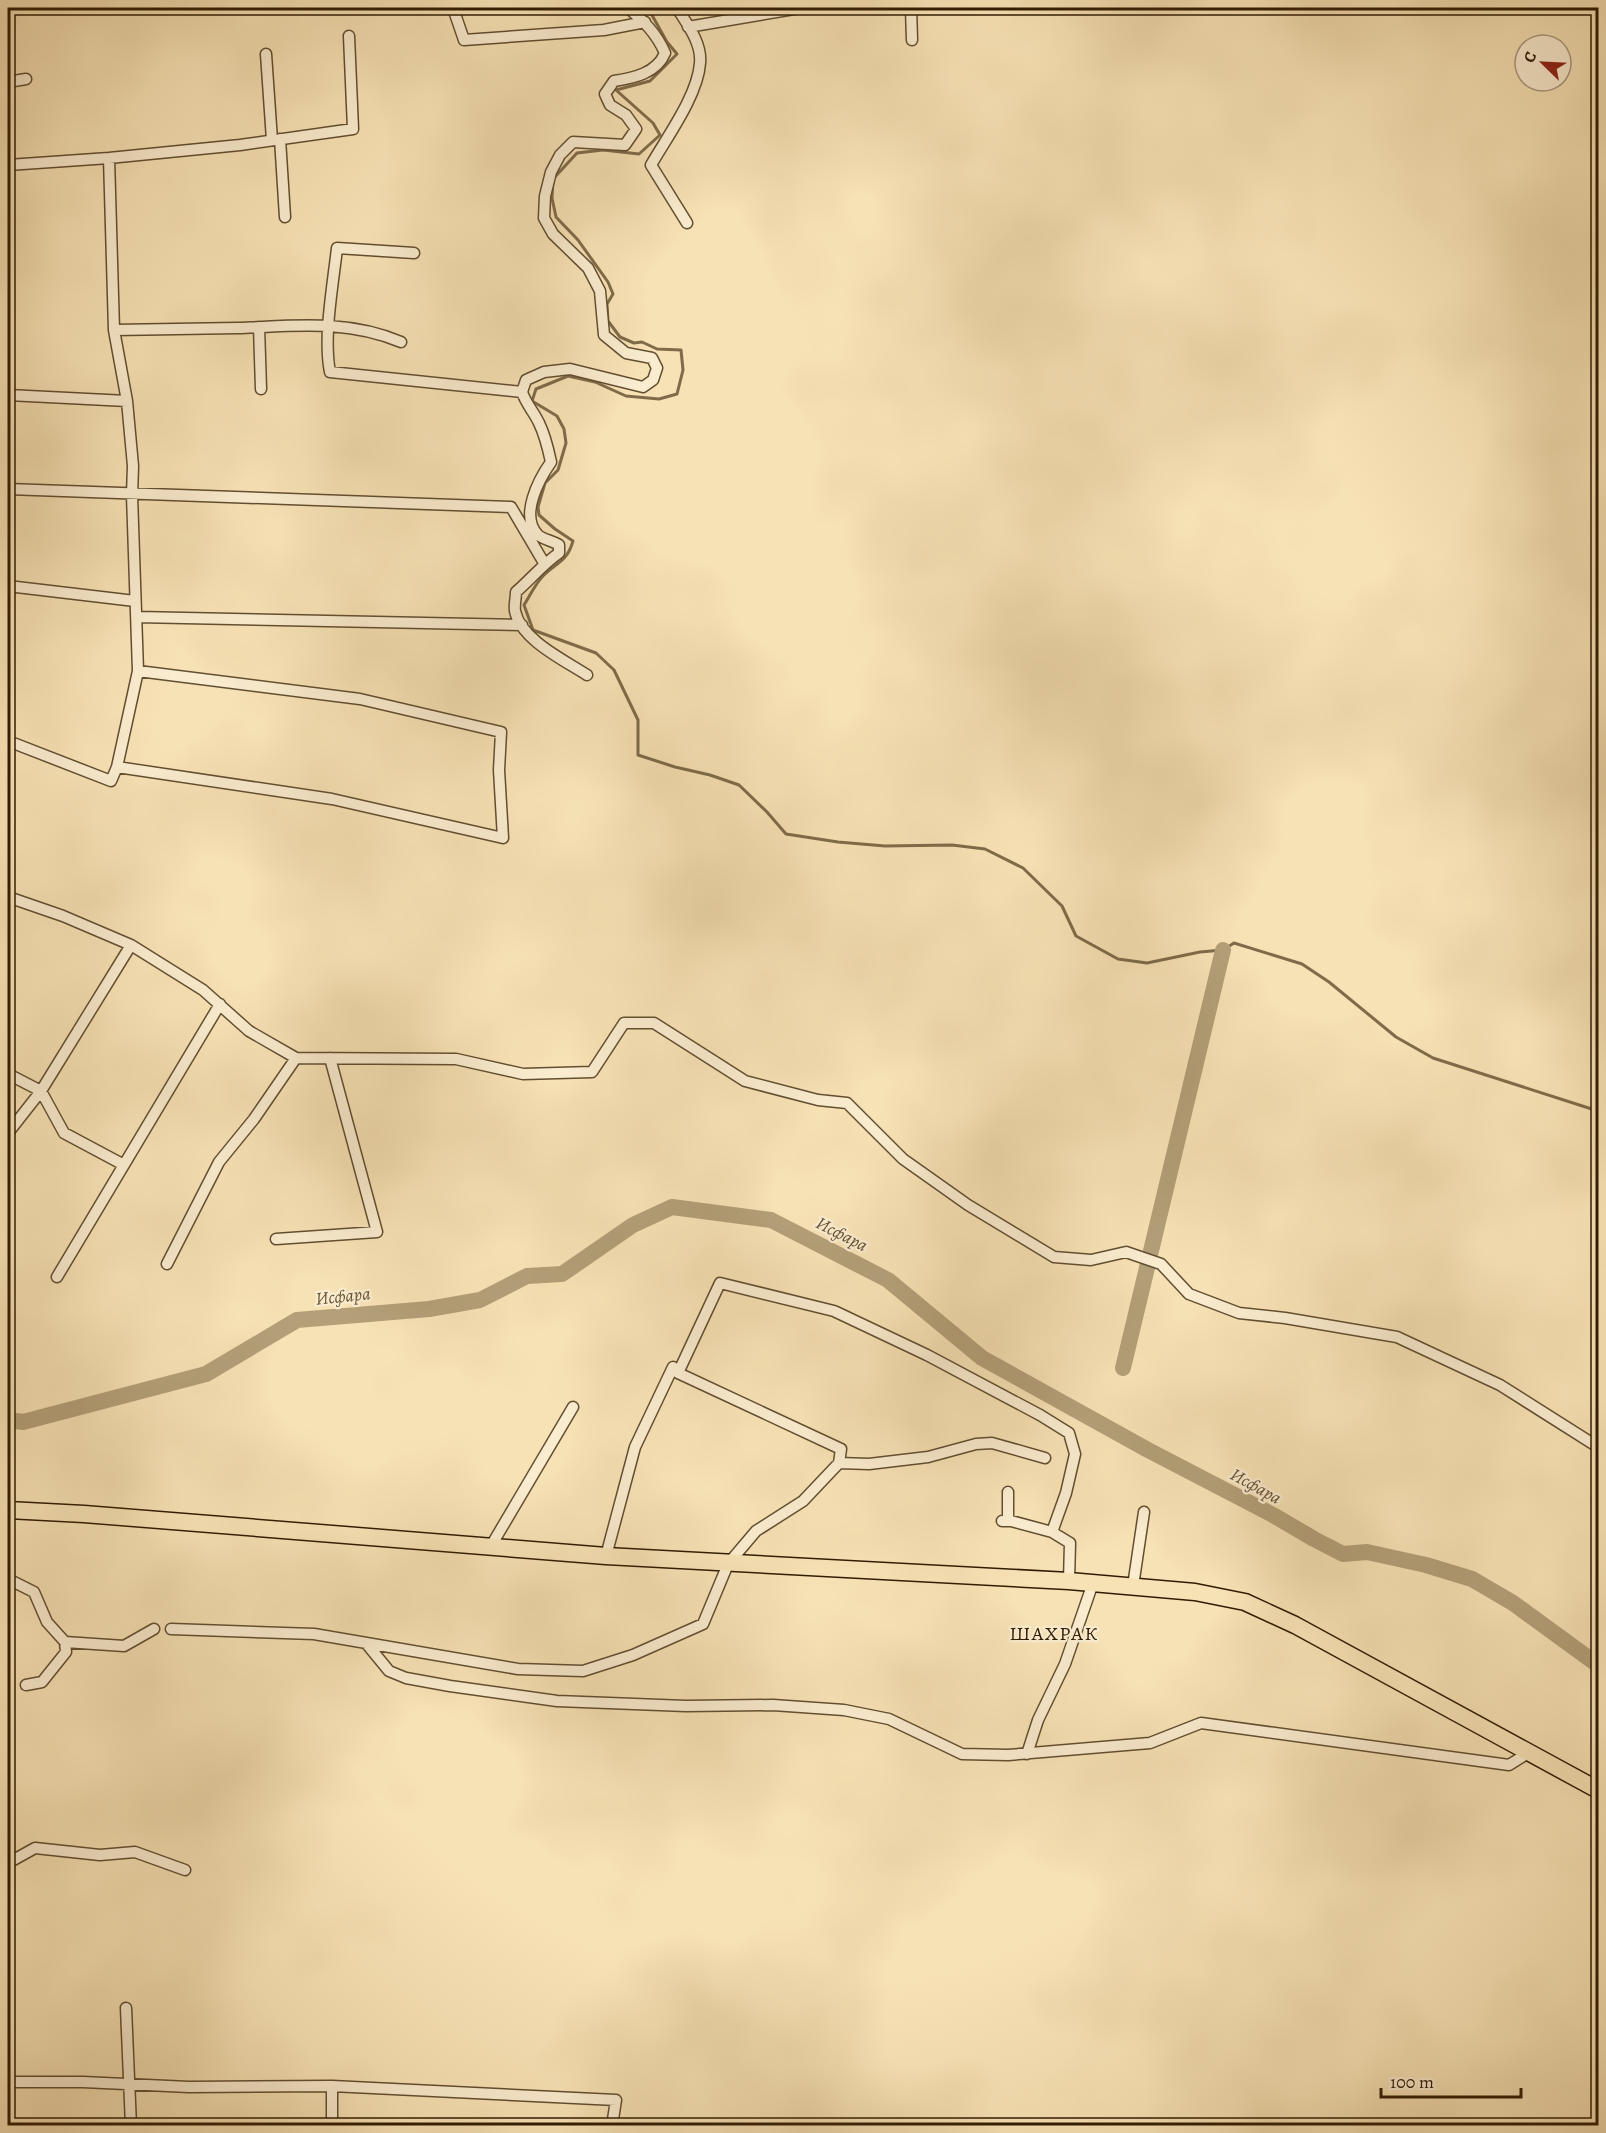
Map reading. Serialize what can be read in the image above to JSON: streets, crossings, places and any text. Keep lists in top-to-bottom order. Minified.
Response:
{"districts":["ШАХРАК"],"water":["Исфара"],"scale_bar":"100 m","north":"top left"}
